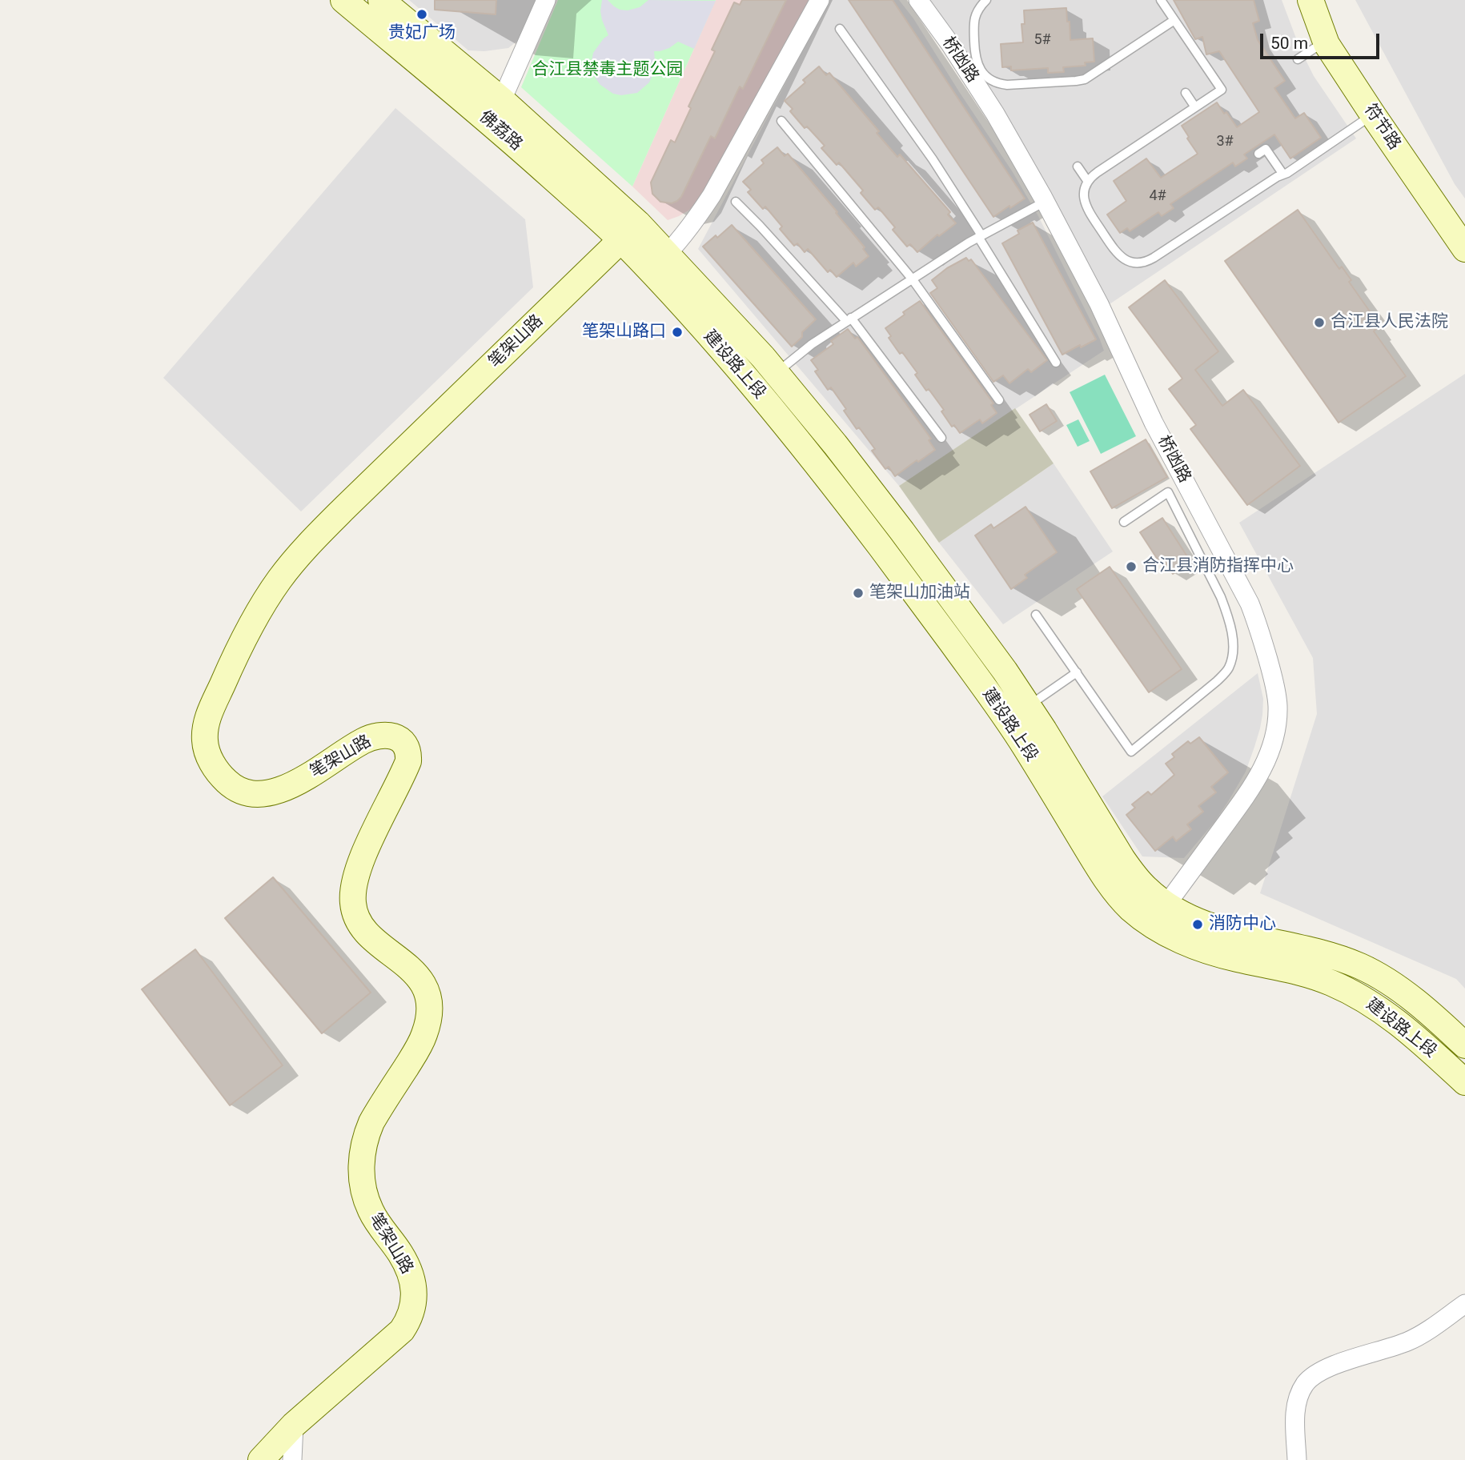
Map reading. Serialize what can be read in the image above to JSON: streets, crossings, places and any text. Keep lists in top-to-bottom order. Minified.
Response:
{"streets":{"main road":["符节路","佛荔路","笔架山路","建设路上段"],"street":["桥凼路"]},"crossings":[["桥凼路","建设路上段"],["佛荔路","笔架山路"],["佛荔路","建设路上段"]],"parks":["合江县禁毒主题公园"],"places":["贵妃广场","合江县人民法院","笔架山路口","合江县消防指挥中心","笔架山加油站","消防中心"],"house_numbers":["5#","3#","4#"],"scale_bar":"50 m"}
